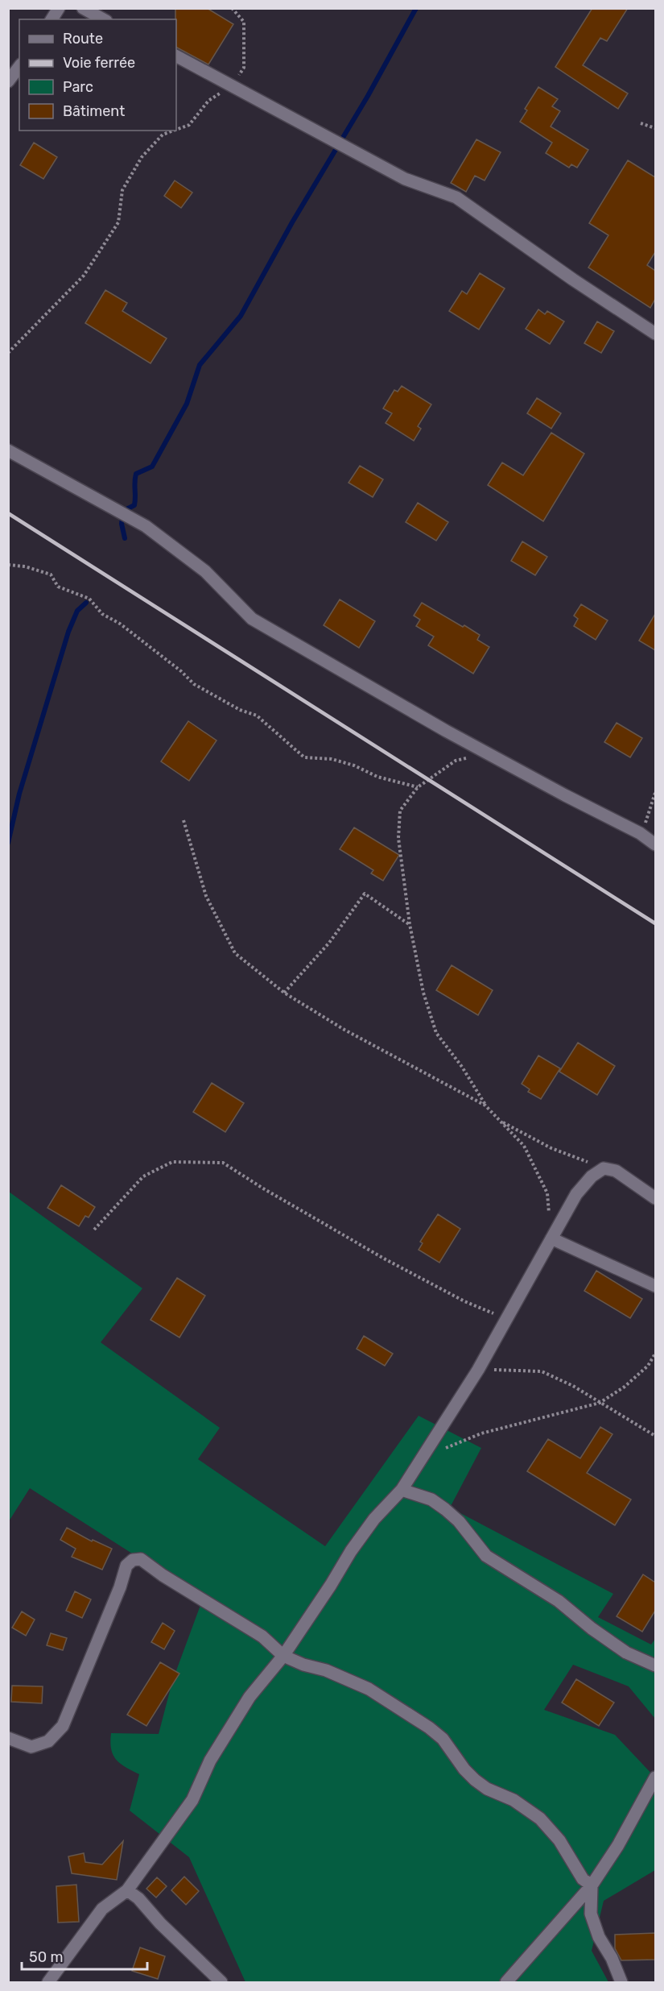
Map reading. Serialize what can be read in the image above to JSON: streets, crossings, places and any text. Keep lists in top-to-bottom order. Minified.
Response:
{"legend":["Route","Voie ferrée","Parc","Bâtiment"],"scale_bar":"50 m"}
